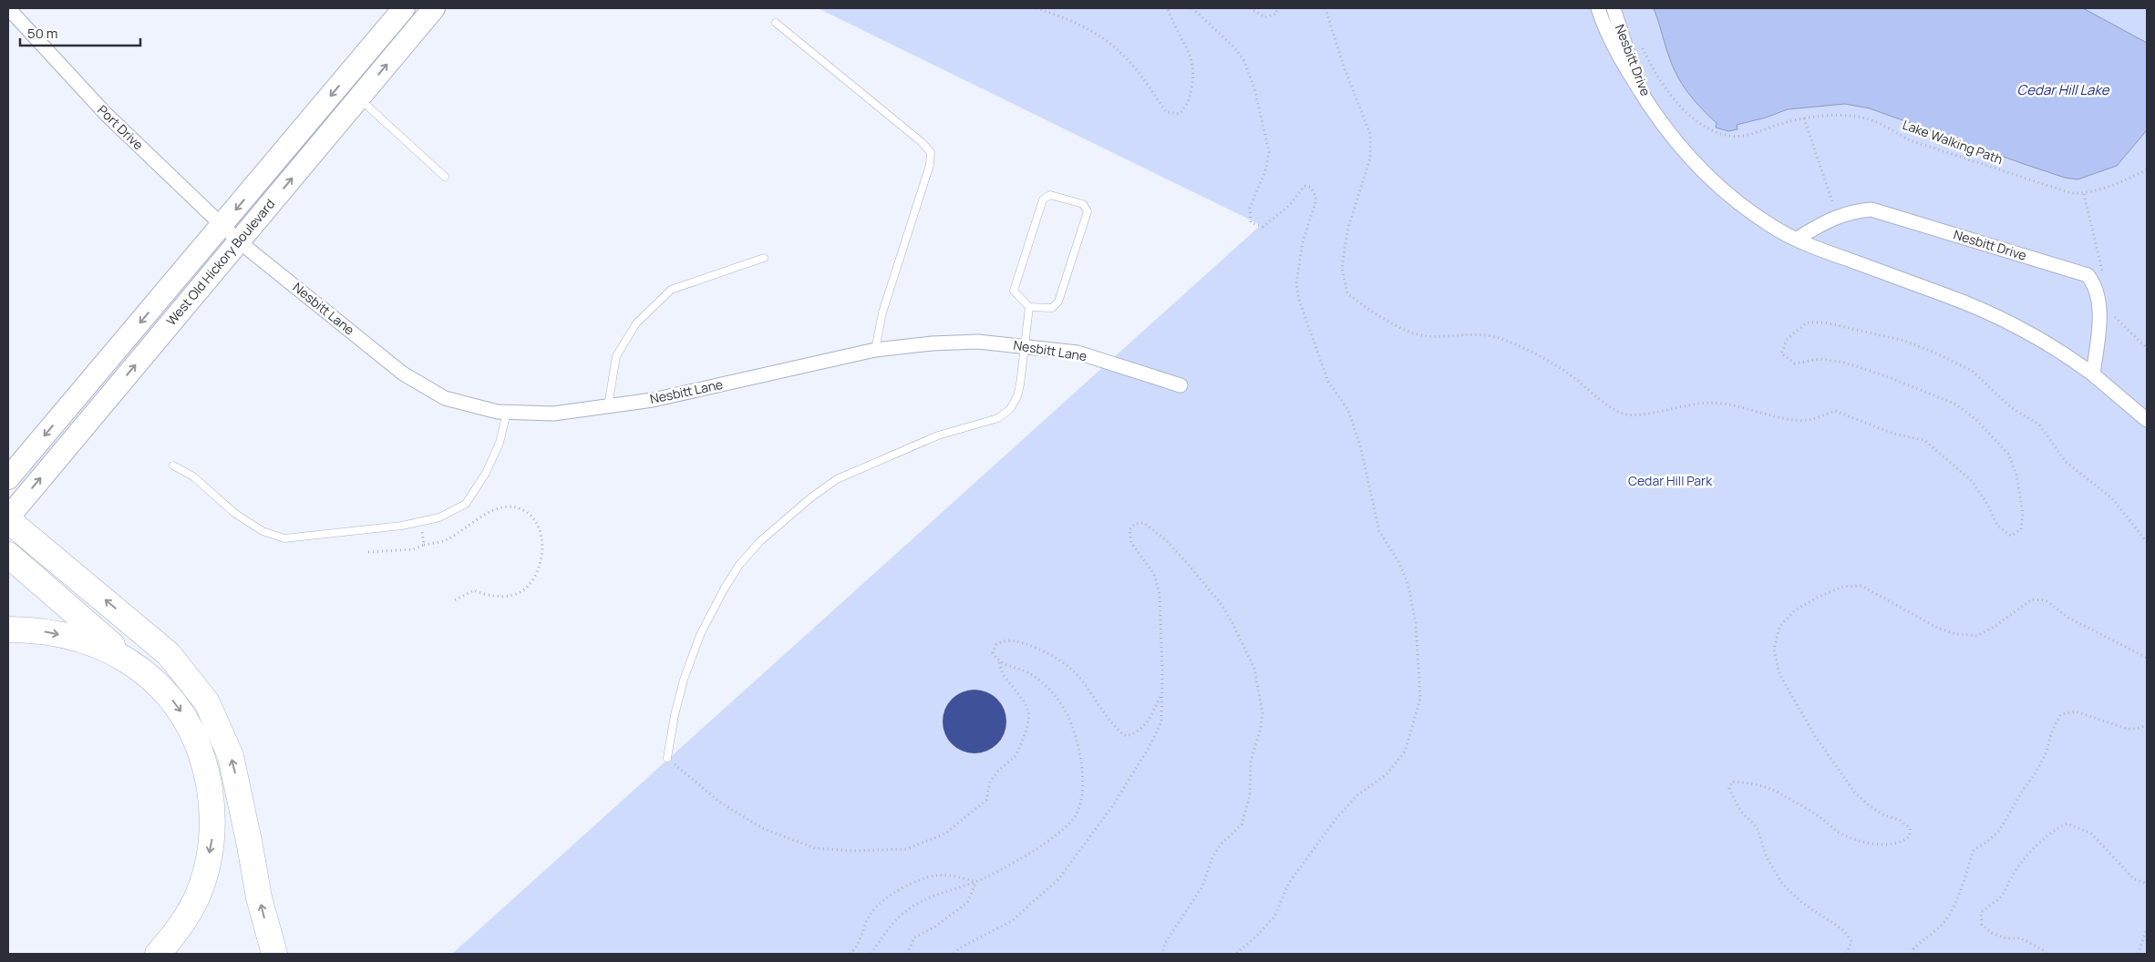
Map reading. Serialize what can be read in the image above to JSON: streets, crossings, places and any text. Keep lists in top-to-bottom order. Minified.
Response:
{"streets":{"main road":["West Old Hickory Boulevard"],"street":["Nesbitt Drive","Port Drive","Nesbitt Lane"],"path":["Lake Walking Path"]},"crossings":[["Port Drive","West Old Hickory Boulevard"],["Port Drive","Nesbitt Lane"],["West Old Hickory Boulevard","Nesbitt Lane"]],"water":["Cedar Hill Lake"],"parks":["Cedar Hill Park"],"scale_bar":"50 m"}
